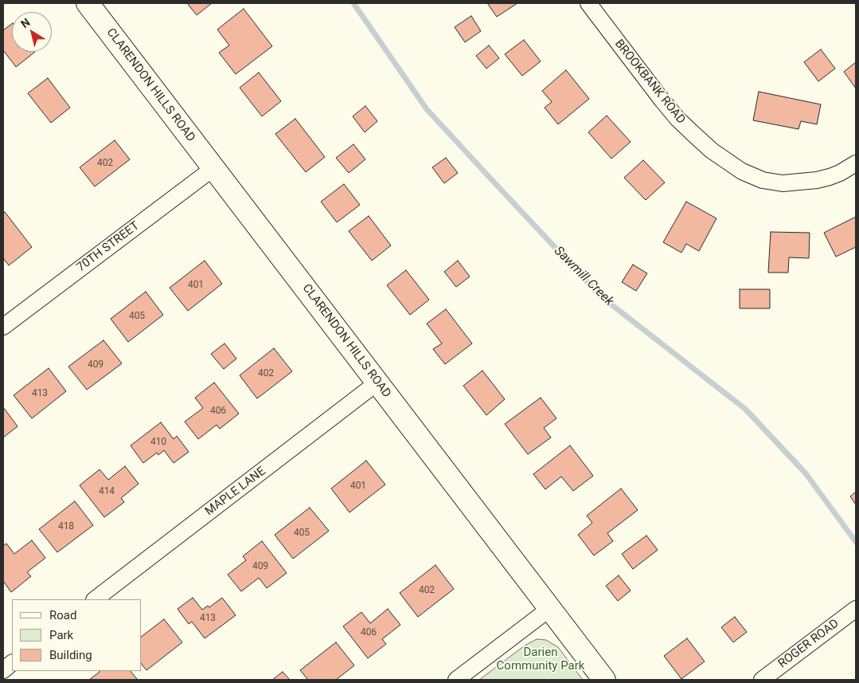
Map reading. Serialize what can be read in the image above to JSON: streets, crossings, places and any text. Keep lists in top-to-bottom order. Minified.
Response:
{"streets":{"street":["BROOKBANK ROAD","CLARENDON HILLS ROAD","70TH STREET","MAPLE LANE","ROGER ROAD"]},"crossings":[["CLARENDON HILLS ROAD","70TH STREET"],["CLARENDON HILLS ROAD","MAPLE LANE"]],"water":["Sawmill Creek"],"parks":["Darien Community Park"],"house_numbers":["402","401","405","409","402","413","406","410","401","414","418","405","409","402","413","406"],"legend":["Road","Park","Building"],"north":"top left"}
